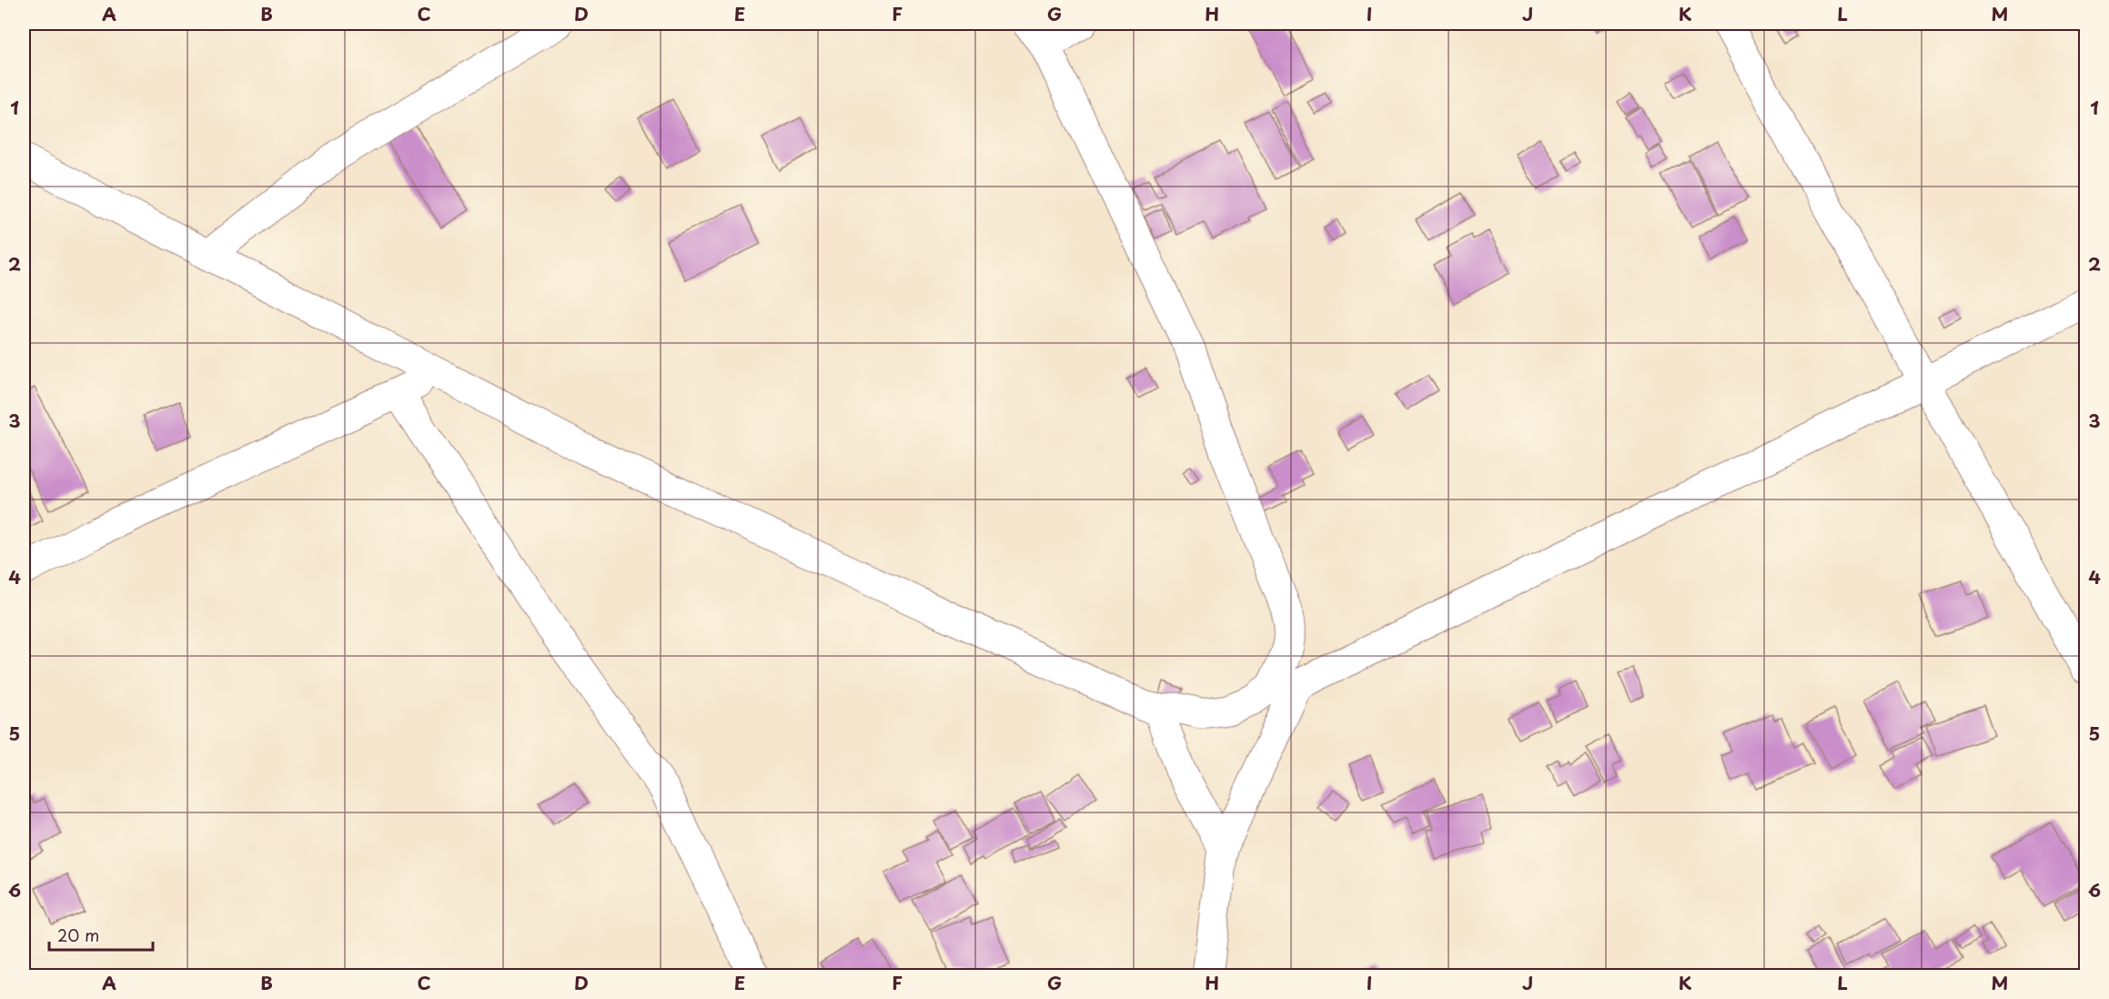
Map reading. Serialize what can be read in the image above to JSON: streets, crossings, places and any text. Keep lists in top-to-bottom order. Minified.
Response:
{"scale_bar":"20 m","grid":{"columns":["A","B","C","D","E","F","G","H","I","J","K","L","M"],"rows":["1","2","3","4","5","6"]}}
